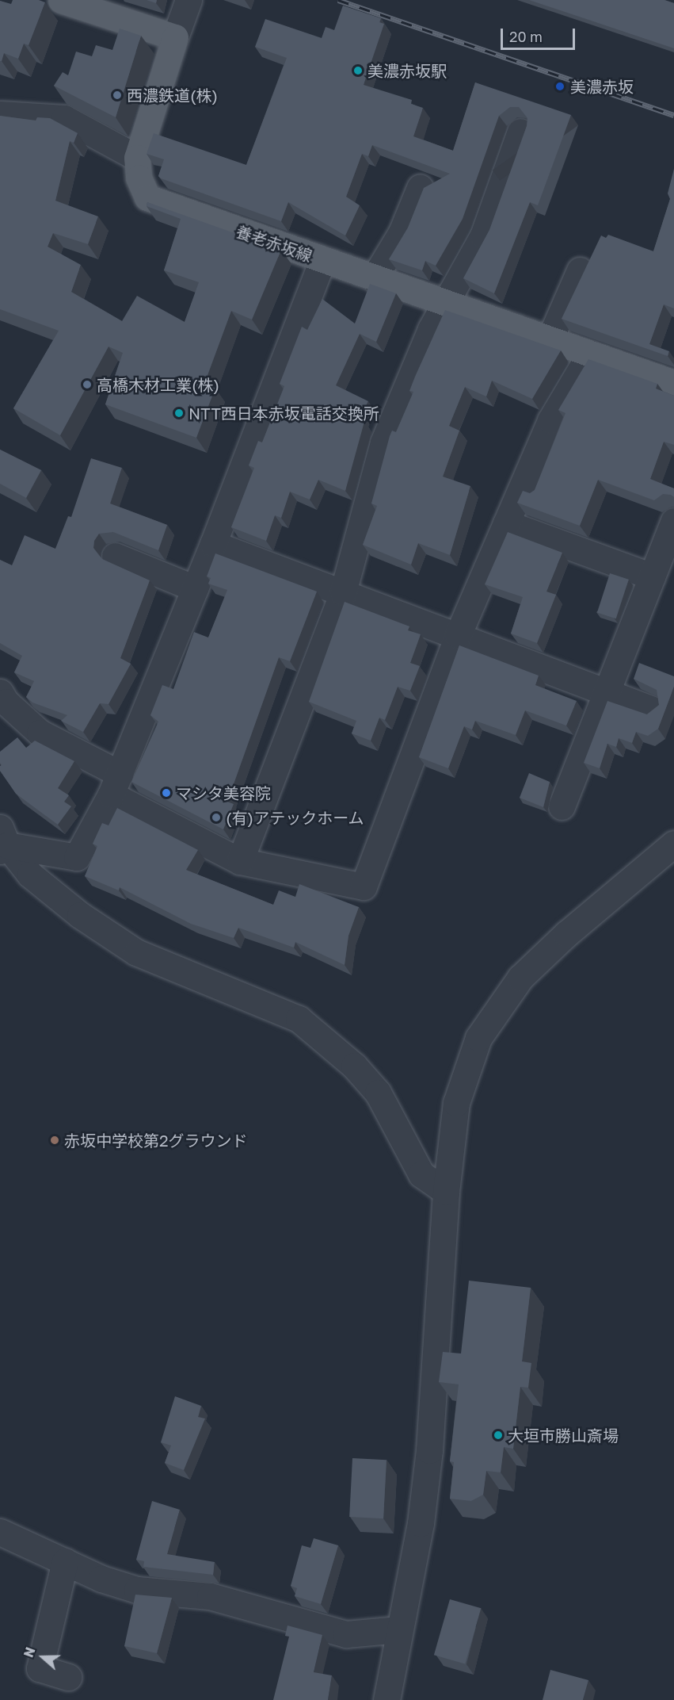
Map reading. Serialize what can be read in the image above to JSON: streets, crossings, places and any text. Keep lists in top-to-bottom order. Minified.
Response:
{"streets":{"main road":["養老赤坂線"]},"places":["美濃赤坂駅","美濃赤坂","西濃鉄道(株)","高橋木材工業(株)","NTT西日本赤坂電話交換所","マシタ美容院","(有)アテックホーム","赤坂中学校第2グラウンド","大垣市勝山斎場"],"scale_bar":"20 m","north":"left"}
